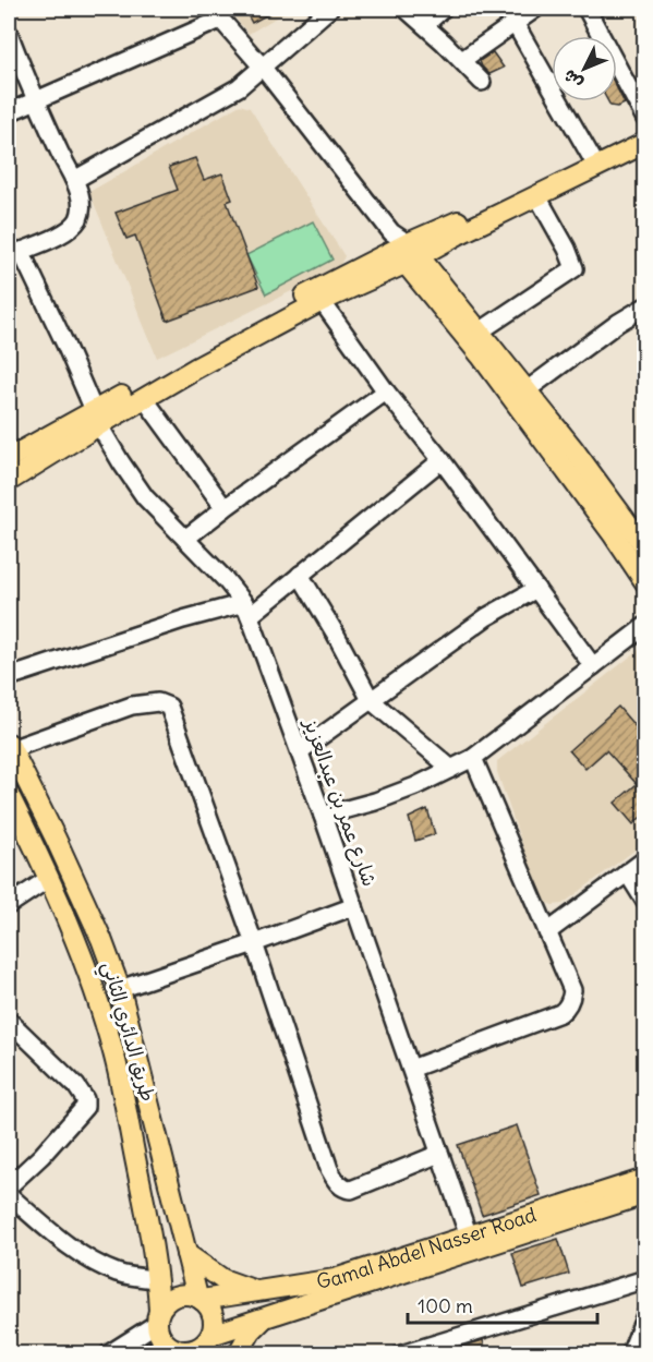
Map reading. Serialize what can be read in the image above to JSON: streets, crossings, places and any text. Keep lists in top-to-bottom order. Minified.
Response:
{"streets":{"main road":["طريق الدائري الثاني","Gamal Abdel Nasser Road"],"street":["شارع عمر بن عبدالعزيز"]},"crossings":[["شارع عمر بن عبدالعزيز","Gamal Abdel Nasser Road"],["طريق الدائري الثاني","Gamal Abdel Nasser Road"]],"scale_bar":"100 m","north":"bottom left"}
